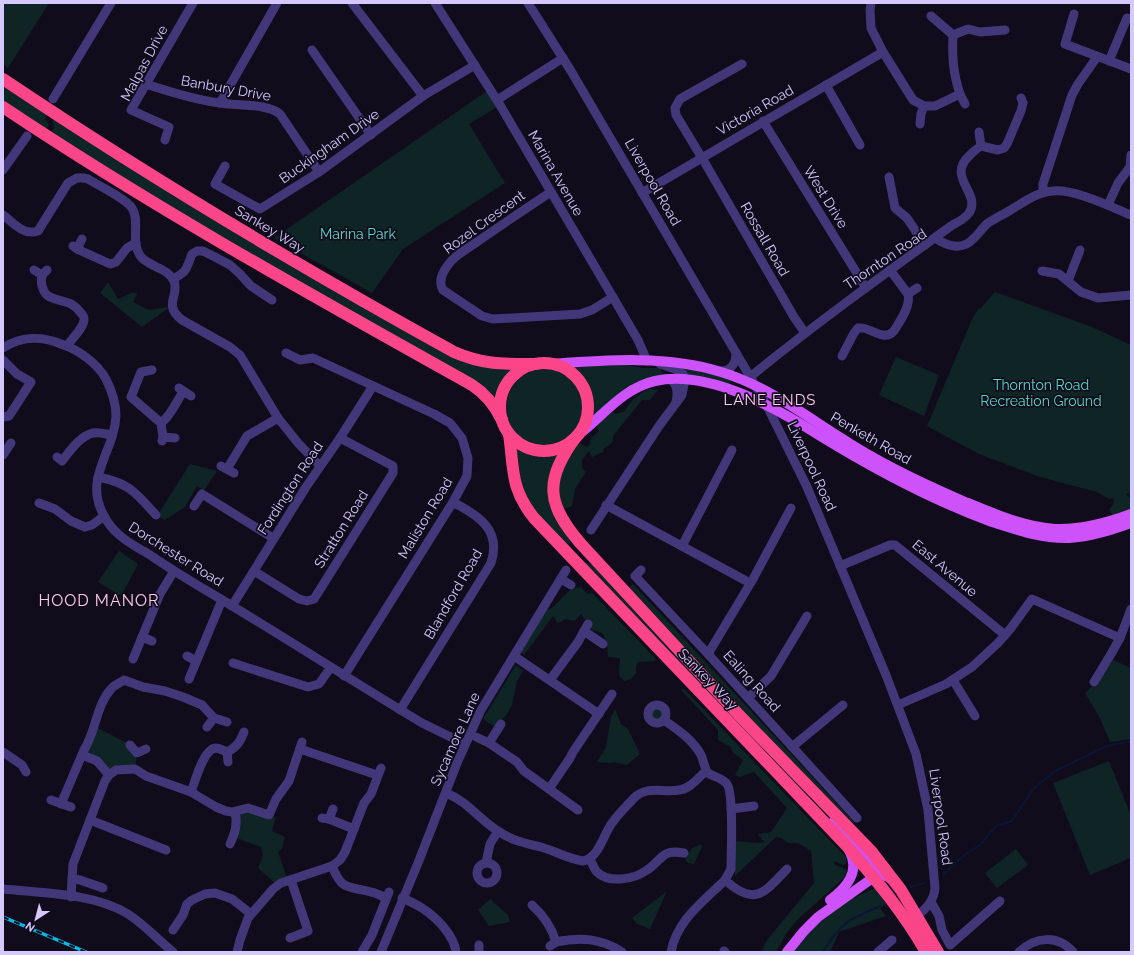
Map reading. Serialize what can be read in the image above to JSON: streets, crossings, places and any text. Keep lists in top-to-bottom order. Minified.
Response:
{"streets":{"highway":["Sankey Way"],"main road":["Penketh Road"],"street":["Malpas Drive","Banbury Drive","Victoria Road","Buckingham Drive","Marina Avenue","Liverpool Road","West Drive","Rozel Crescent","Rossall Road","Thornton Road","Fordington Road","Maliston Road","Stratton Road","Dorchester Road","East Avenue","Blandford Road","Ealing Road","Sycamore Lane"]},"crossings":[["Malpas Drive","Banbury Drive"],["Banbury Drive","Buckingham Drive"],["Victoria Road","Liverpool Road"],["Victoria Road","West Drive"],["Victoria Road","Rossall Road"],["Buckingham Drive","Marina Avenue"],["Marina Avenue","Rozel Crescent"],["Marina Avenue","Penketh Road"],["Liverpool Road","Thornton Road"],["Liverpool Road","Penketh Road"],["Liverpool Road","East Avenue"],["West Drive","Thornton Road"],["Sankey Way","Penketh Road"],["Rossall Road","Thornton Road"],["Thornton Road","Penketh Road"],["Fordington Road","Maliston Road"],["Fordington Road","Stratton Road"],["Fordington Road","Dorchester Road"],["Maliston Road","Dorchester Road"],["Maliston Road","Blandford Road"],["Dorchester Road","Blandford Road"],["Dorchester Road","Sycamore Lane"]],"districts":["LANE ENDS","HOOD MANOR"],"parks":["Marina Park","Thornton Road Recreation Ground"],"north":"bottom left"}
